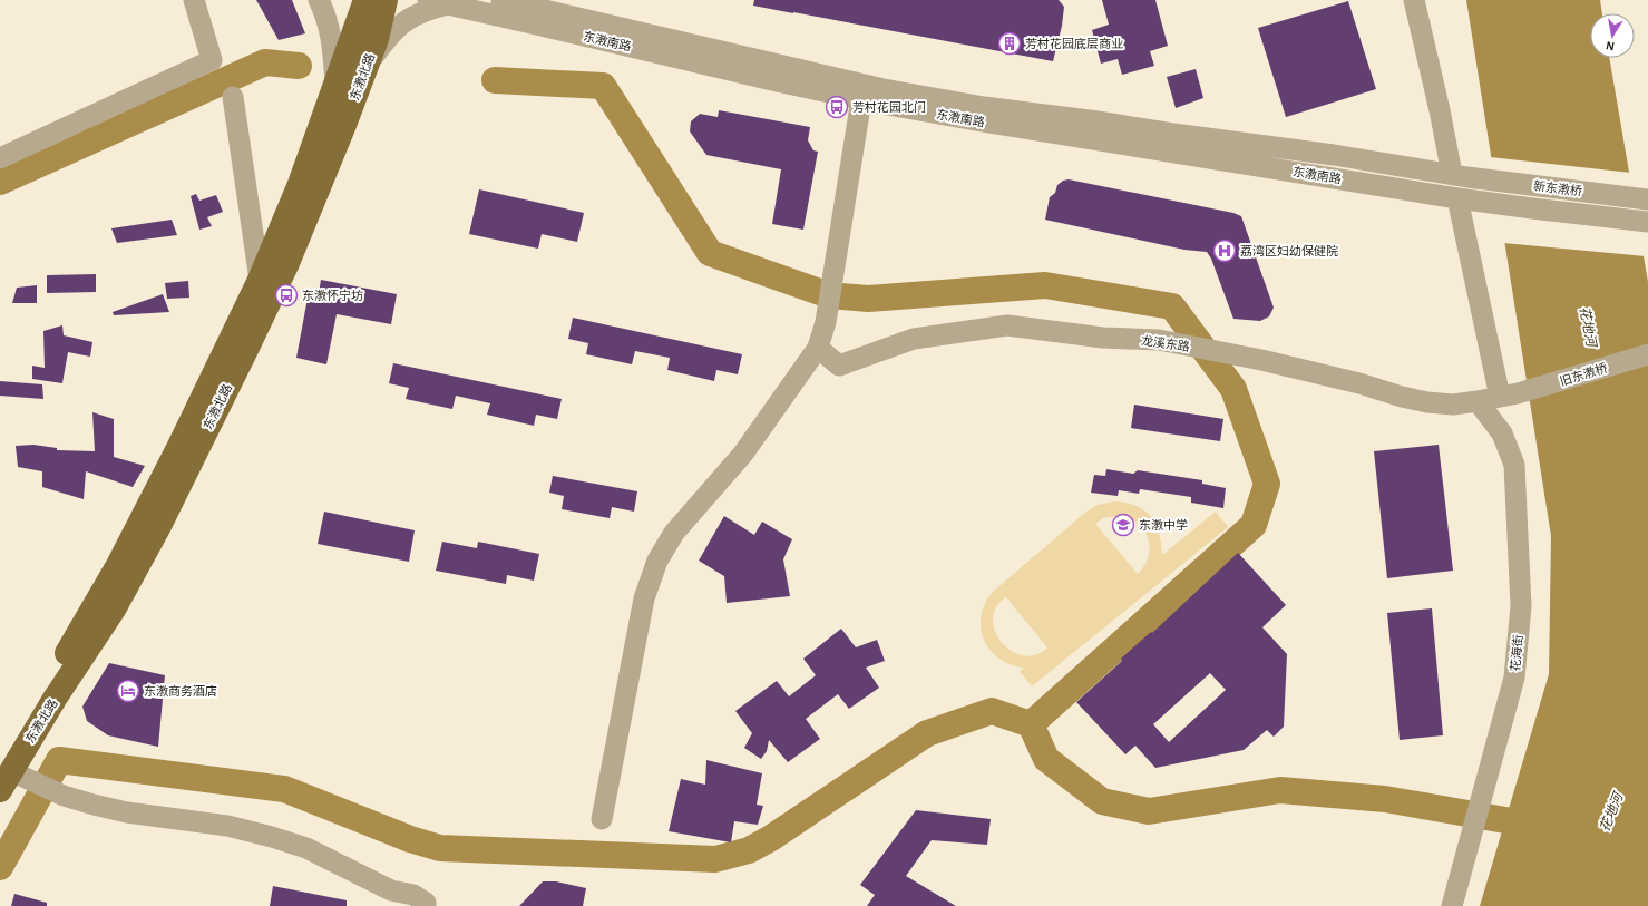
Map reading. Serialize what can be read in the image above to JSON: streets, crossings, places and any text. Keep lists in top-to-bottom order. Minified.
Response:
{"streets":{"main road":["东漖北路"],"street":["东漖南路","新东漖桥","龙溪东路","旧东漖桥","花海街"]},"crossings":[["东漖南路","新东漖桥"],["龙溪东路","旧东漖桥"],["龙溪东路","花海街"]],"water":["花地河"],"places":{"building":["芳村花园底层商业"],"bus stop":["芳村花园北门","东漖怀宁坊"],"hospital":["荔湾区妇幼保健院"],"school or university":["东漖中学"],"hotel":["东漖商务酒店"]},"north":"bottom"}
